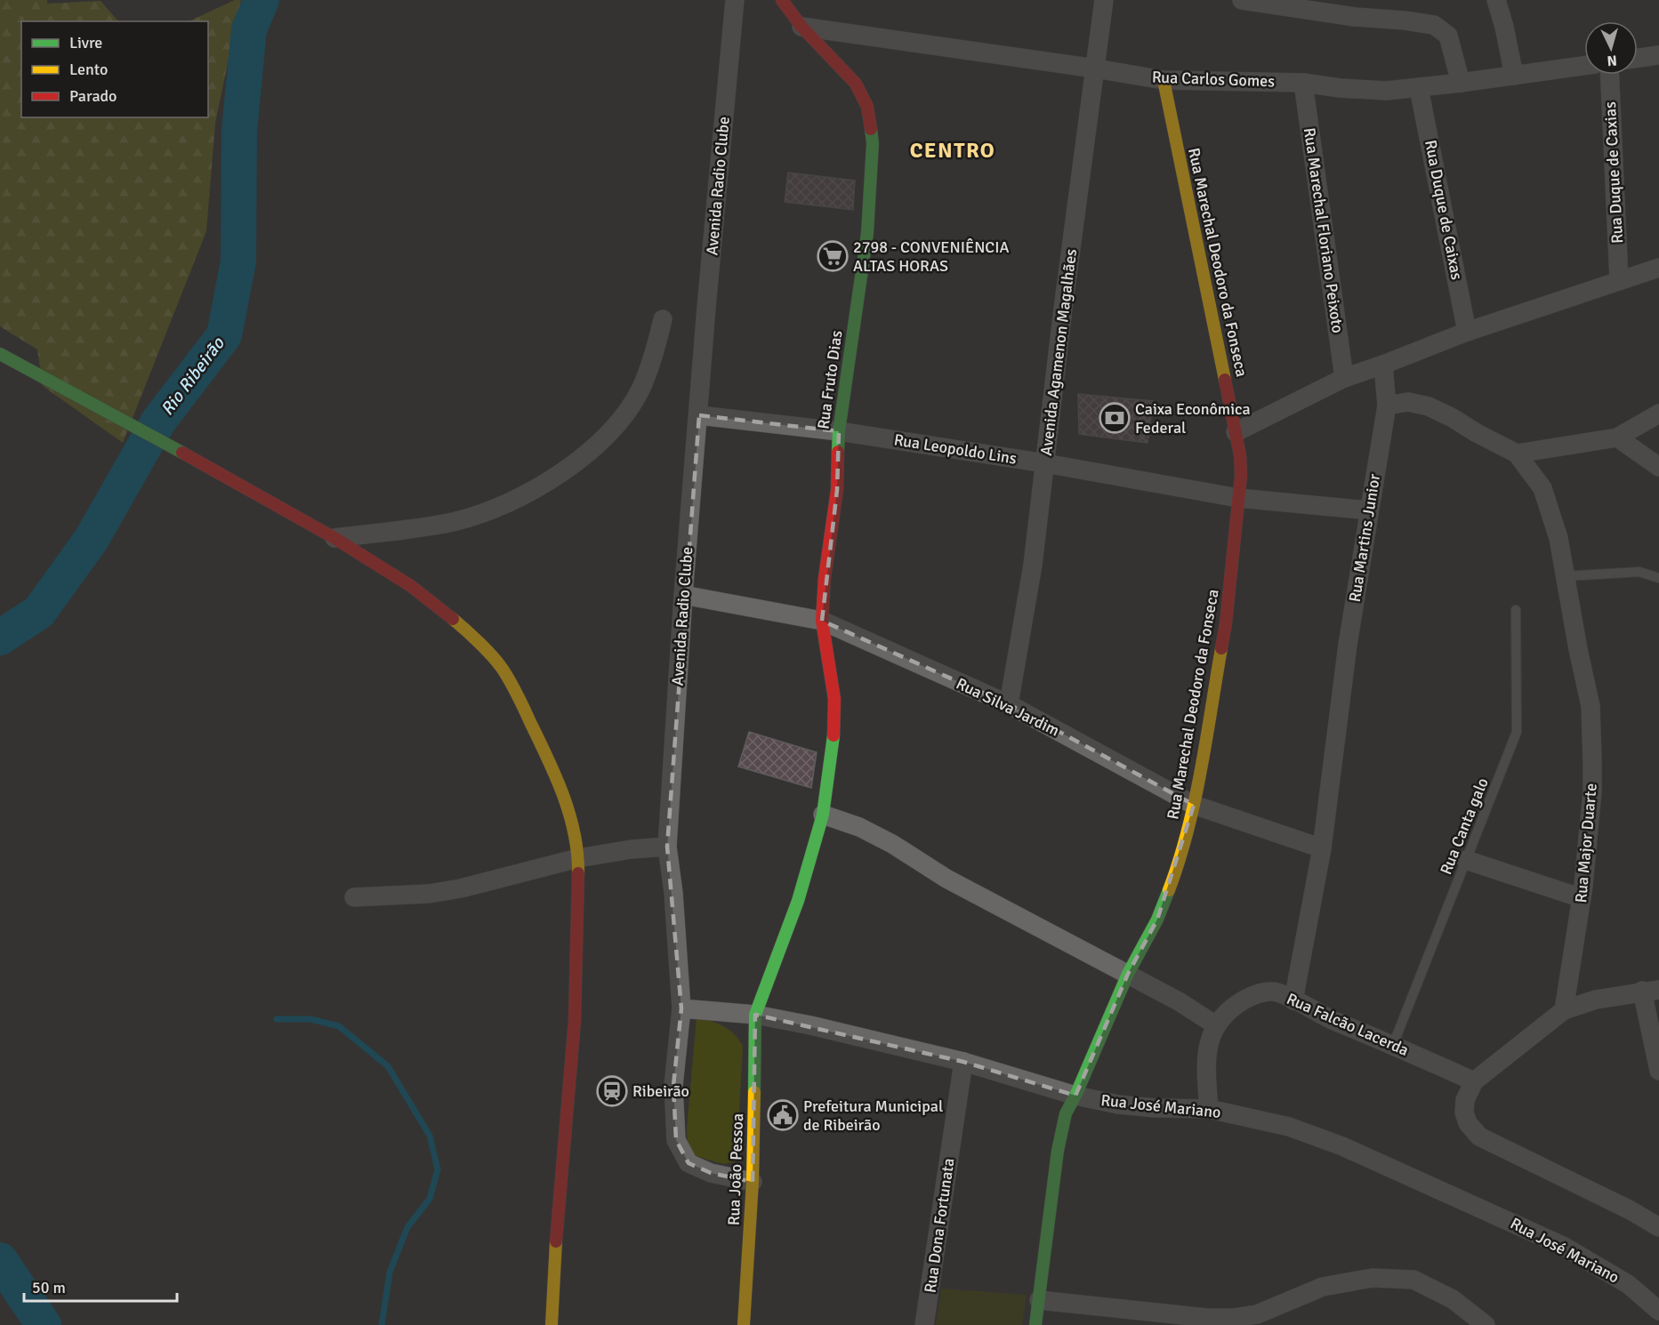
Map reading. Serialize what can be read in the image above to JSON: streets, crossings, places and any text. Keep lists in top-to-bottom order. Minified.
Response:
{"streets":{"street":["Rua Carlos Gomes","Rua Duque de Caxias","Avenida Radio Clube","Rua Duque de Caixas","Rua Marechal Floriano Peixoto","Rua Marechal Deodoro da Fonseca","Avenida Agamenon Magalhães","Rua Fruto Dias","Rua Leopoldo Lins","Rua Martins Junior","Rua Silva Jardim","Rua Major Duarte","Rua Falcão Lacerda","Rua José Mariano","Rua João Pessoa","Rua Dona Fortunata"],"lane":["Rua Canta galo"]},"crossings":[["Rua Carlos Gomes","Rua Duque de Caixas"],["Rua Carlos Gomes","Rua Marechal Floriano Peixoto"],["Rua Carlos Gomes","Rua Marechal Deodoro da Fonseca"],["Rua Carlos Gomes","Avenida Agamenon Magalhães"],["Rua Carlos Gomes","Rua Fruto Dias"],["Avenida Radio Clube","Rua Leopoldo Lins"],["Avenida Radio Clube","Rua Silva Jardim"],["Avenida Radio Clube","Rua José Mariano"],["Avenida Radio Clube","Rua João Pessoa"],["Rua Marechal Deodoro da Fonseca","Rua Leopoldo Lins"],["Rua Marechal Deodoro da Fonseca","Rua Silva Jardim"],["Rua Marechal Deodoro da Fonseca","Rua José Mariano"],["Avenida Agamenon Magalhães","Rua Leopoldo Lins"],["Avenida Agamenon Magalhães","Rua Silva Jardim"],["Rua Fruto Dias","Rua Leopoldo Lins"],["Rua Fruto Dias","Rua Silva Jardim"],["Rua Fruto Dias","Rua João Pessoa"],["Rua Leopoldo Lins","Rua Martins Junior"],["Rua Martins Junior","Rua Silva Jardim"],["Rua Martins Junior","Rua Major Duarte"],["Rua Martins Junior","Rua Falcão Lacerda"],["Rua Canta galo","Rua Falcão Lacerda"],["Rua Falcão Lacerda","Rua José Mariano"],["Rua José Mariano","Rua João Pessoa"],["Rua José Mariano","Rua Dona Fortunata"]],"districts":["CENTRO"],"water":["Rio Ribeirão"],"places":{"supermarket":["2798 - CONVENIÊNCIA ALTAS HORAS"],"bank":["Caixa Econômica Federal"],"station":["Ribeirão"],"public building":["Prefeitura Municipal de Ribeirão"]},"legend":["Livre","Lento","Parado"],"scale_bar":"50 m","north":"bottom"}
